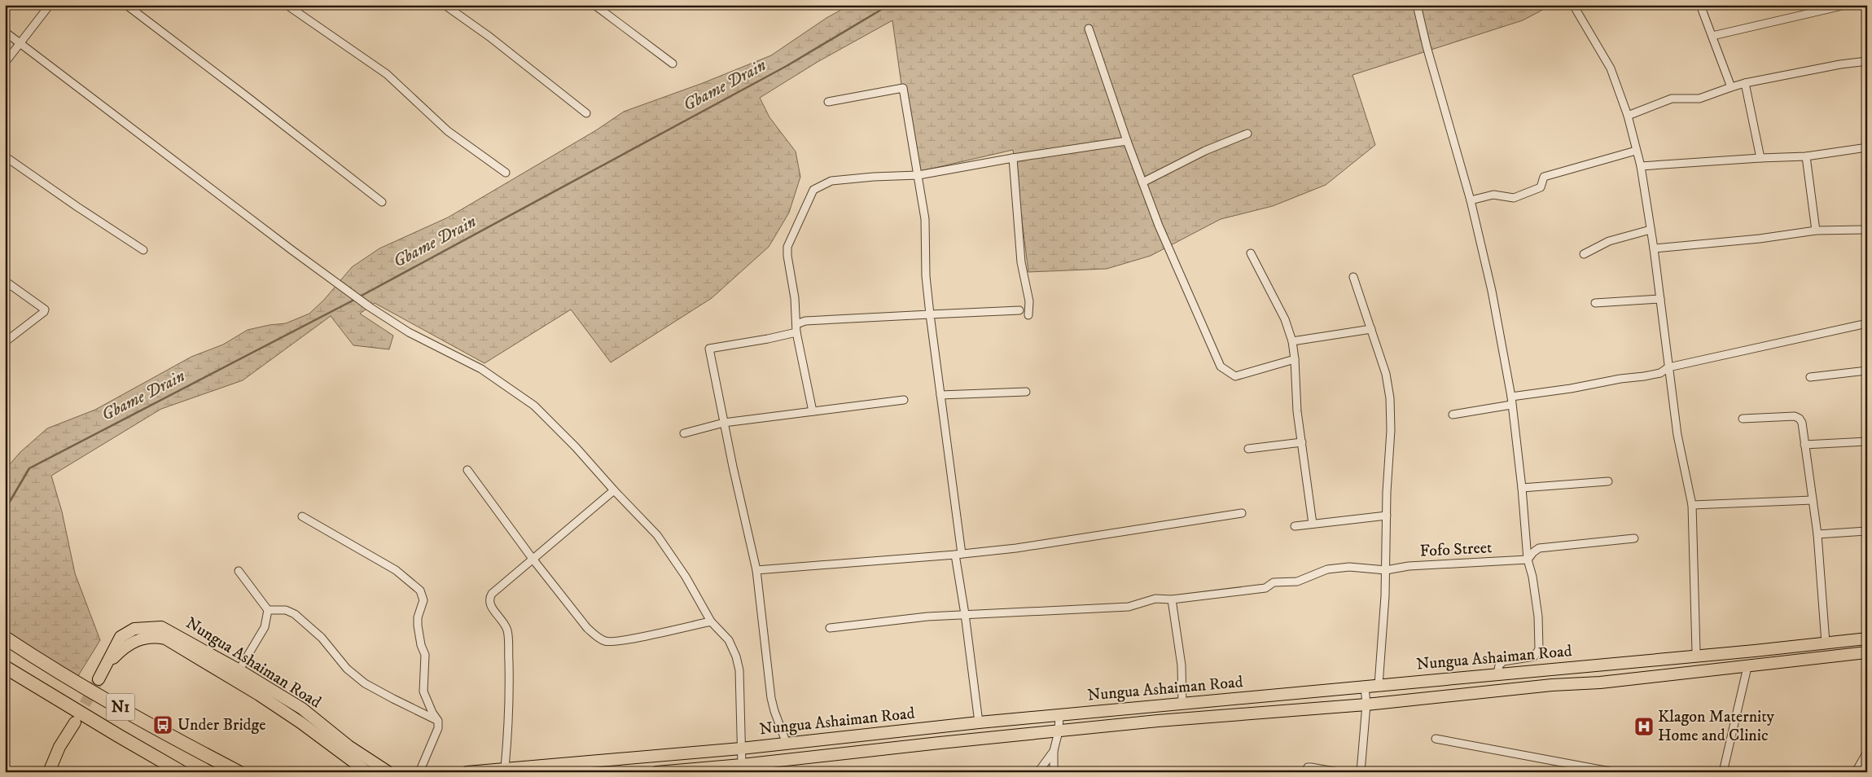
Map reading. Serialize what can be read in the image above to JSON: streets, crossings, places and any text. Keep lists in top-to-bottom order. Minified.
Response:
{"streets":{"highway":["N1"],"main road":["Nungua Ashaiman Road"],"street":["Fofo Street"]},"water":["Gbame Drain"],"places":{"bus stop":["Under Bridge"],"hospital":["Klagon Maternity Home and Clinic"]}}
